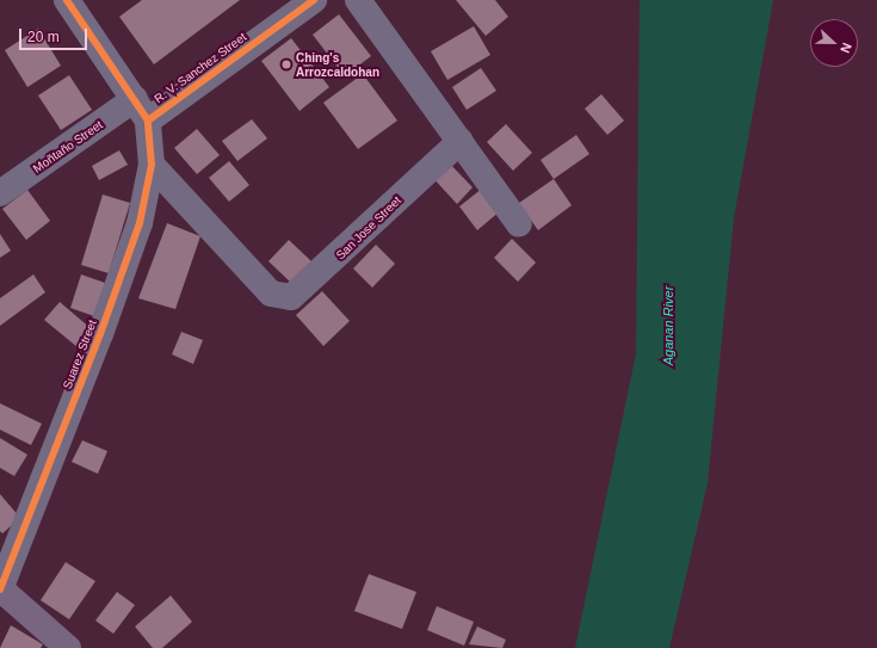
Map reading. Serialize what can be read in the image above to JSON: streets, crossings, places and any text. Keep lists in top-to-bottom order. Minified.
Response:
{"streets":{"street":["R. V. Sanchez Street","Moñtaño Street","San Jose Street","Suarez Street"]},"crossings":[["R. V. Sanchez Street","Moñtaño Street"],["R. V. Sanchez Street","Suarez Street"],["Moñtaño Street","Suarez Street"],["San Jose Street","Suarez Street"]],"water":["Aganan River"],"places":["Ching's Arrozcaldohan"],"scale_bar":"20 m","north":"right"}
